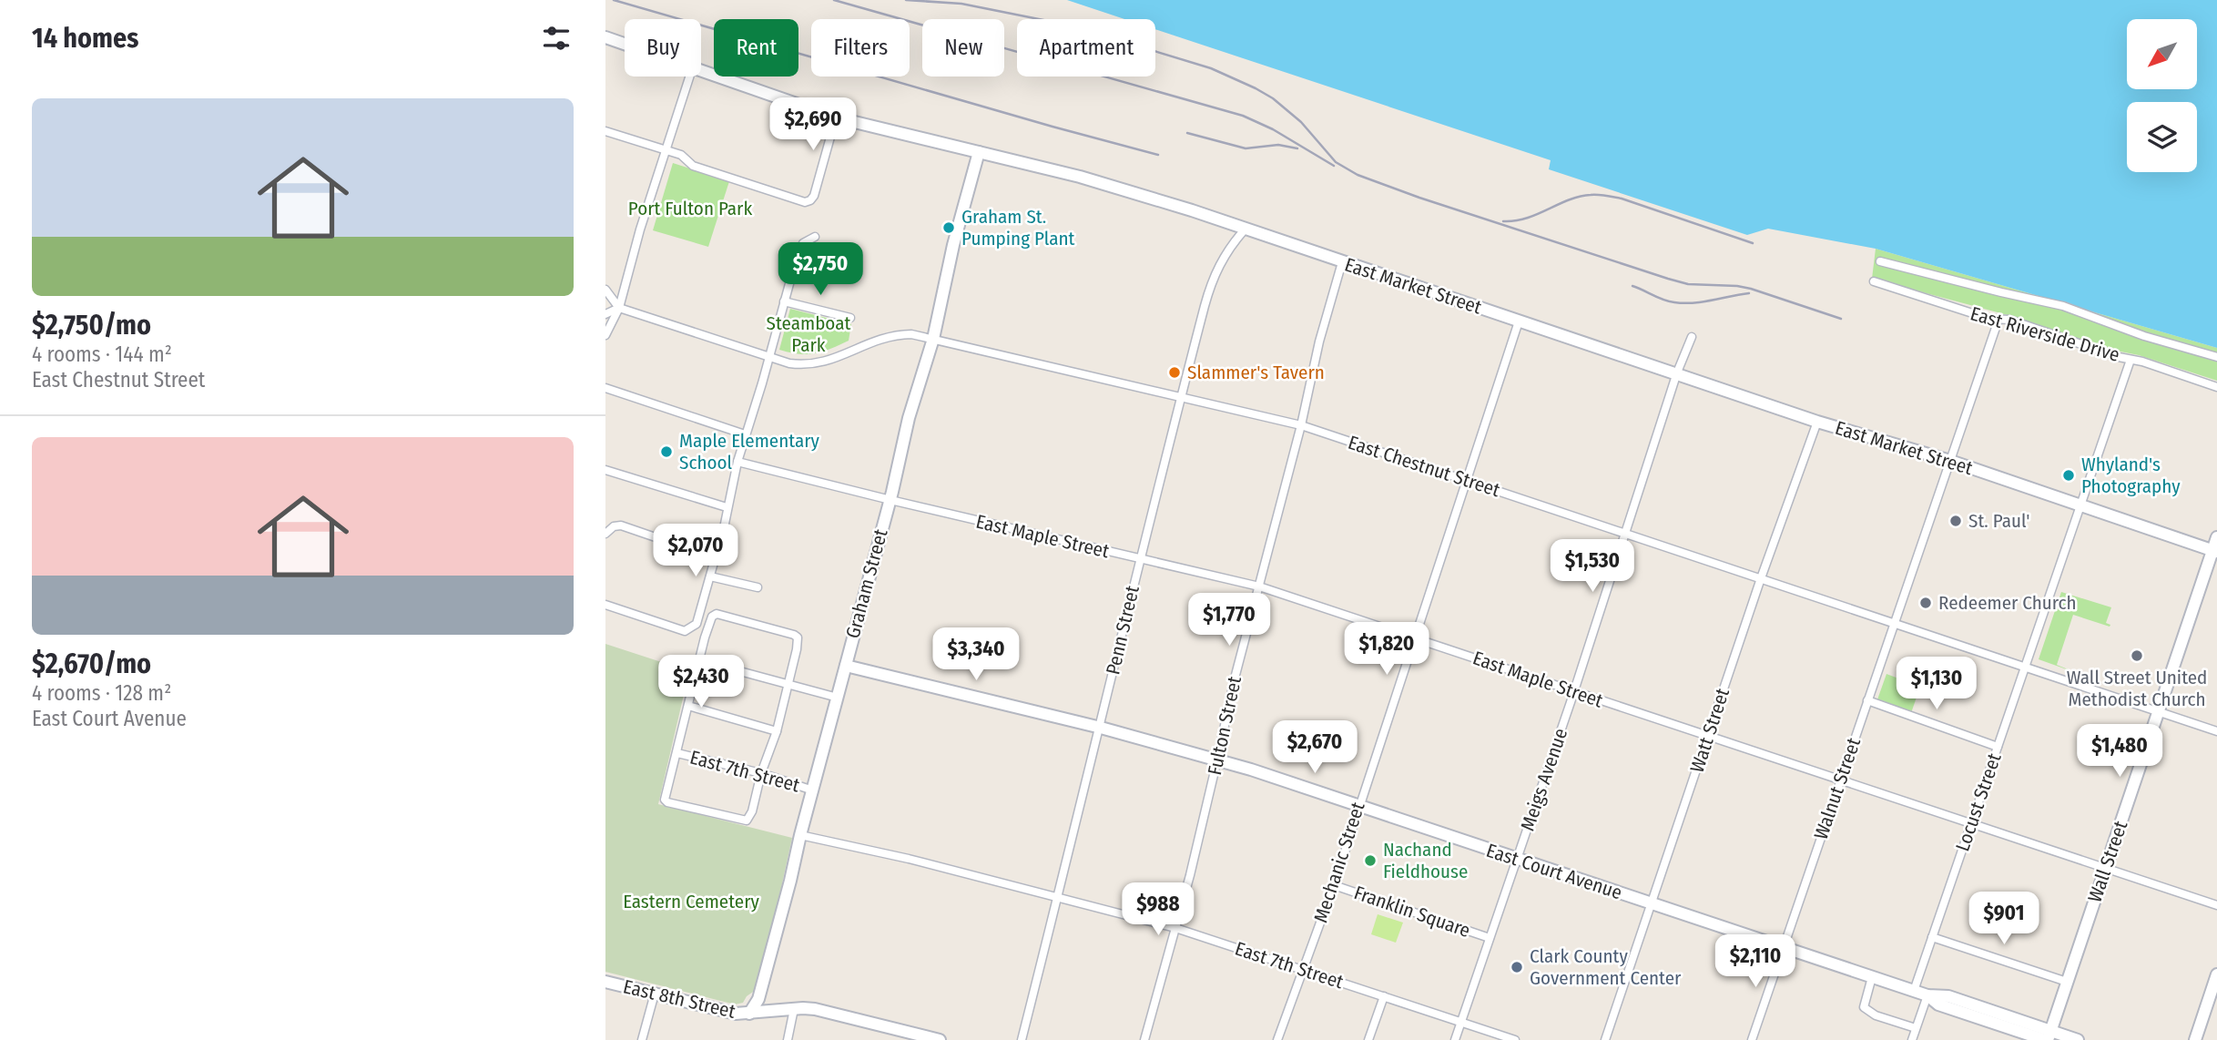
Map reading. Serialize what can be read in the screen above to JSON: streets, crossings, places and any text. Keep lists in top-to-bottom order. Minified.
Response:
{"streets":{"street":["East Market Street","East Riverside Drive","East Chestnut Street","East Maple Street","Graham Street","Penn Street","Fulton Street","Watt Street","East 7th Street","Meigs Avenue","Walnut Street","Locust Street","Wall Street","Mechanic Street","East Court Avenue","Franklin Square","East 8th Street"]},"crossings":[["East Market Street","Graham Street"],["East Market Street","Penn Street"],["East Market Street","Fulton Street"],["East Market Street","Watt Street"],["East Market Street","Meigs Avenue"],["East Market Street","Walnut Street"],["East Market Street","Locust Street"],["East Market Street","Wall Street"],["East Market Street","Mechanic Street"],["East Riverside Drive","Walnut Street"],["East Riverside Drive","Locust Street"],["East Chestnut Street","Graham Street"],["East Chestnut Street","Penn Street"],["East Chestnut Street","Fulton Street"],["East Chestnut Street","Watt Street"],["East Chestnut Street","Meigs Avenue"],["East Chestnut Street","Walnut Street"],["East Chestnut Street","Locust Street"],["East Chestnut Street","Wall Street"],["East Chestnut Street","Mechanic Street"],["East Maple Street","Graham Street"],["East Maple Street","Penn Street"],["East Maple Street","Fulton Street"],["East Maple Street","Watt Street"],["East Maple Street","Meigs Avenue"],["East Maple Street","Walnut Street"],["East Maple Street","Locust Street"],["East Maple Street","Wall Street"],["East Maple Street","Mechanic Street"],["Graham Street","East 7th Street"],["Graham Street","East Court Avenue"],["Graham Street","East 8th Street"],["Penn Street","East 7th Street"],["Penn Street","East Court Avenue"],["Fulton Street","East 7th Street"],["Fulton Street","East Court Avenue"],["Watt Street","East Court Avenue"],["East 7th Street","Meigs Avenue"],["East 7th Street","Mechanic Street"],["Meigs Avenue","East Court Avenue"],["Meigs Avenue","Franklin Square"],["Walnut Street","East Court Avenue"],["Locust Street","East Court Avenue"],["Wall Street","East Court Avenue"],["Mechanic Street","East Court Avenue"],["Mechanic Street","Franklin Square"]],"parks":["Port Fulton Park","Steamboat Park","Eastern Cemetery"],"places":["Graham St. Pumping Plant","Slammer's Tavern","Maple Elementary School","Whyland's Photography","St. Paul'","Redeemer Church","Wall Street United Methodist Church","Nachand Fieldhouse","Clark County Government Center"],"north":"bottom left","page":{"heading":"14 homes","chip":["Buy","Rent","Filters","New","Apartment"],"list":[{"name":"$2,750/mo","note":"4 rooms · 144 m² · East Chestnut Street"},{"name":"$2,670/mo","note":"4 rooms · 128 m² · East Court Avenue"}],"price":["$2,690","$2,750","$2,070","$1,530","$1,770","$1,820","$3,340","$2,430","$1,130","$2,670","$1,480","$988","$901","$2,110"]}}
